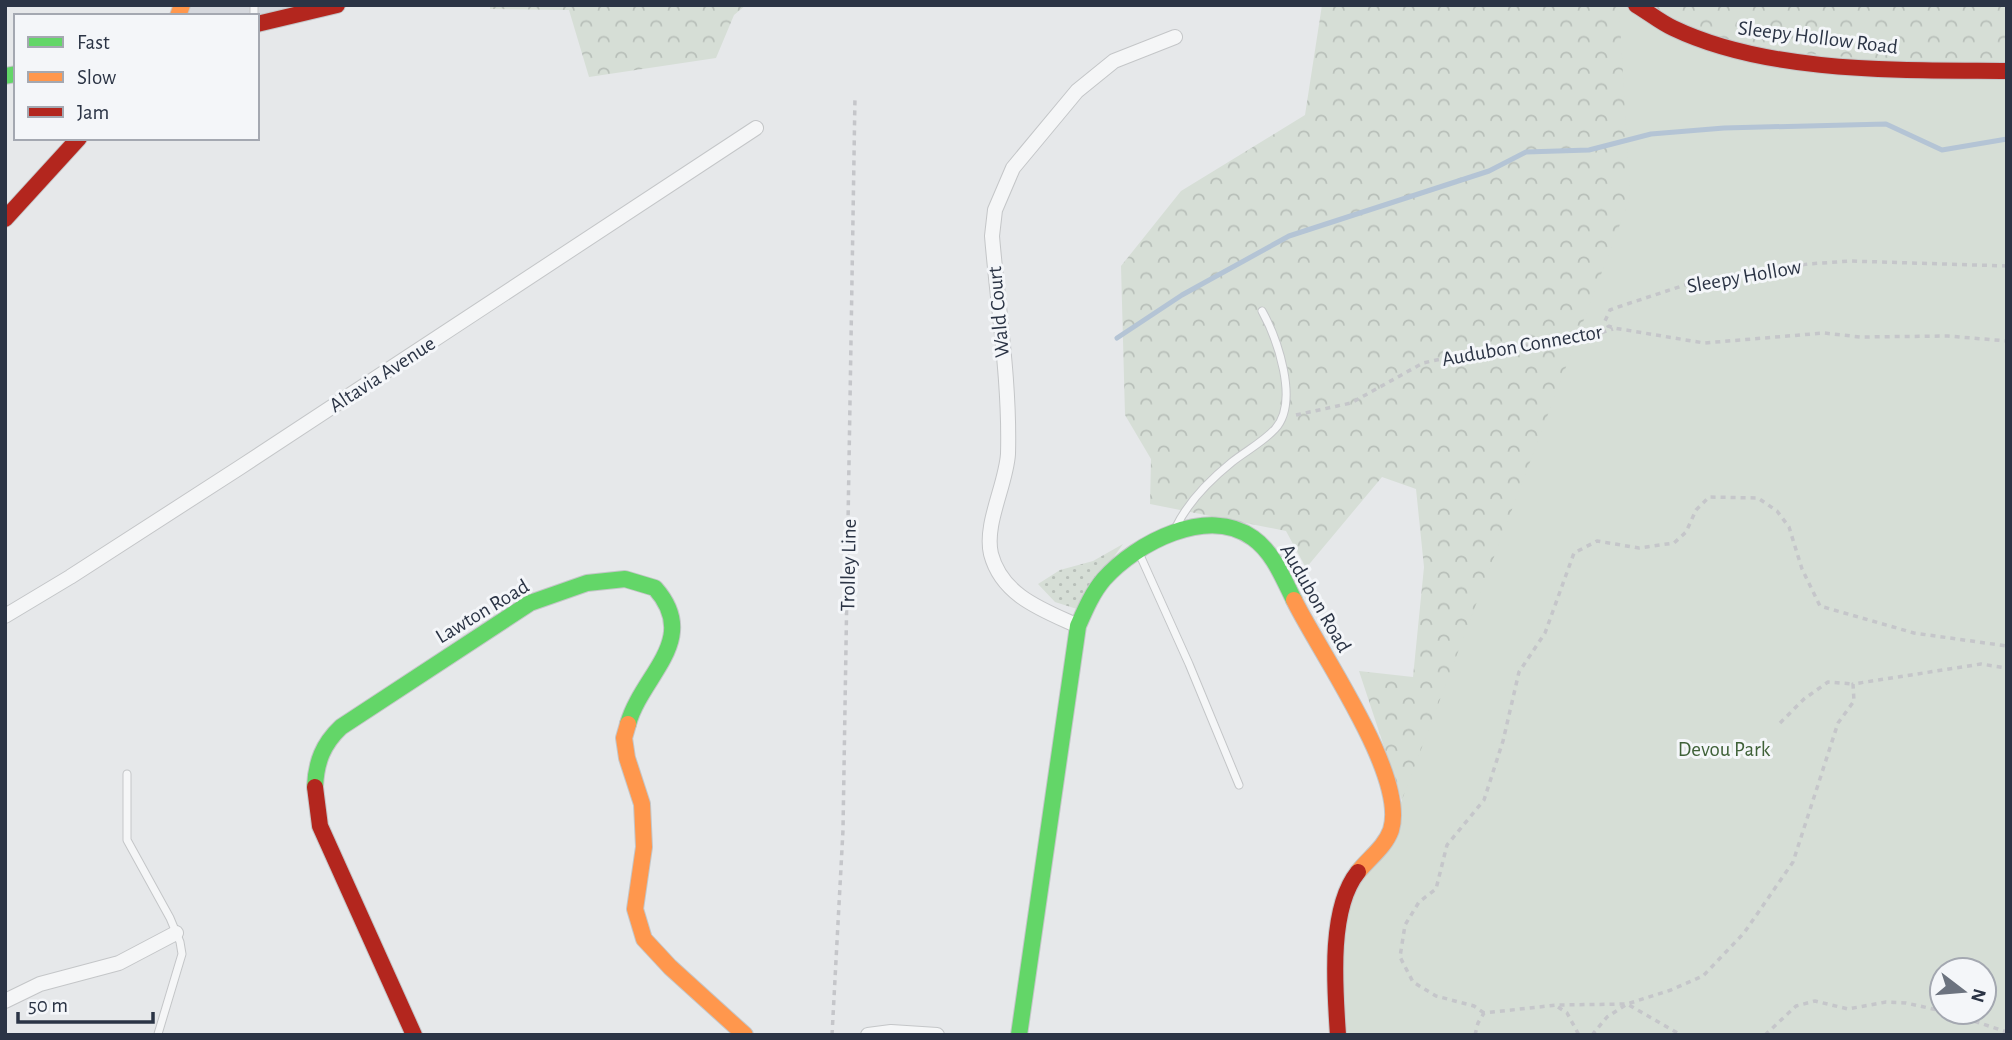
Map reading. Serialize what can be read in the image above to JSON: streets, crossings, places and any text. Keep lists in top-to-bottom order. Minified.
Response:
{"streets":{"street":["Sleepy Hollow Road","Wald Court","Altavia Avenue","Audubon Road","Lawton Road"],"path":["Sleepy Hollow","Audubon Connector","Trolley Line"]},"crossings":[["Sleepy Hollow","Audubon Connector"],["Wald Court","Audubon Road"]],"parks":["Devou Park"],"legend":["Fast","Slow","Jam"],"scale_bar":"50 m","north":"right"}
